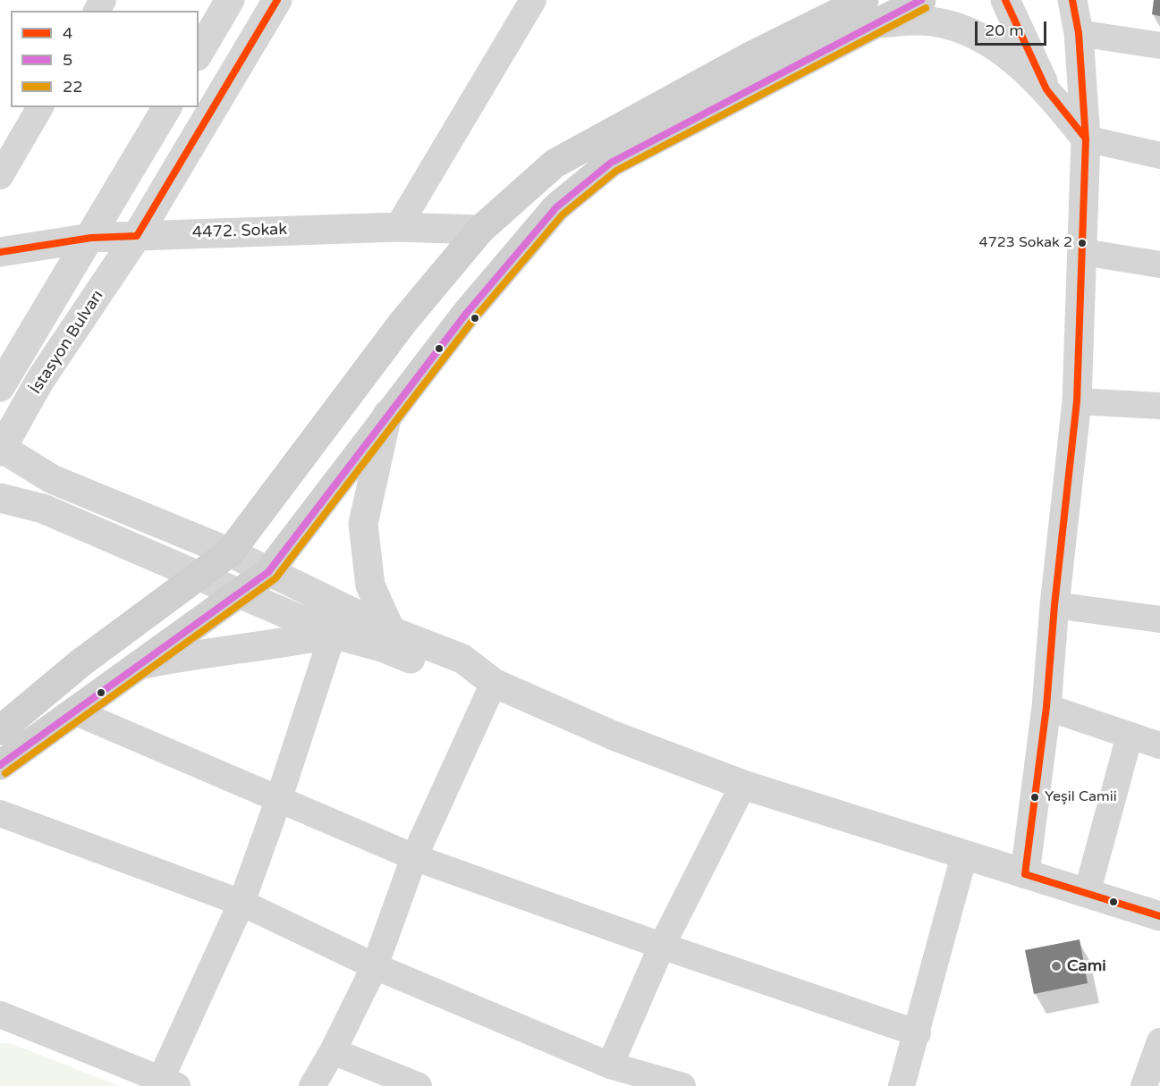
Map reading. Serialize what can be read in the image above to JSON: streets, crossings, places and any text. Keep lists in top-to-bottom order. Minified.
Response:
{"streets":{"street":["4472. Sokak","İstasyon Bulvarı"]},"crossings":[["4472. Sokak","İstasyon Bulvarı"]],"places":["4723 Sokak 2","Yeşil Camii","Cami"],"lines":["transit line 4","transit line 5","transit line 22"],"legend":["4","5","22"],"scale_bar":"20 m"}
